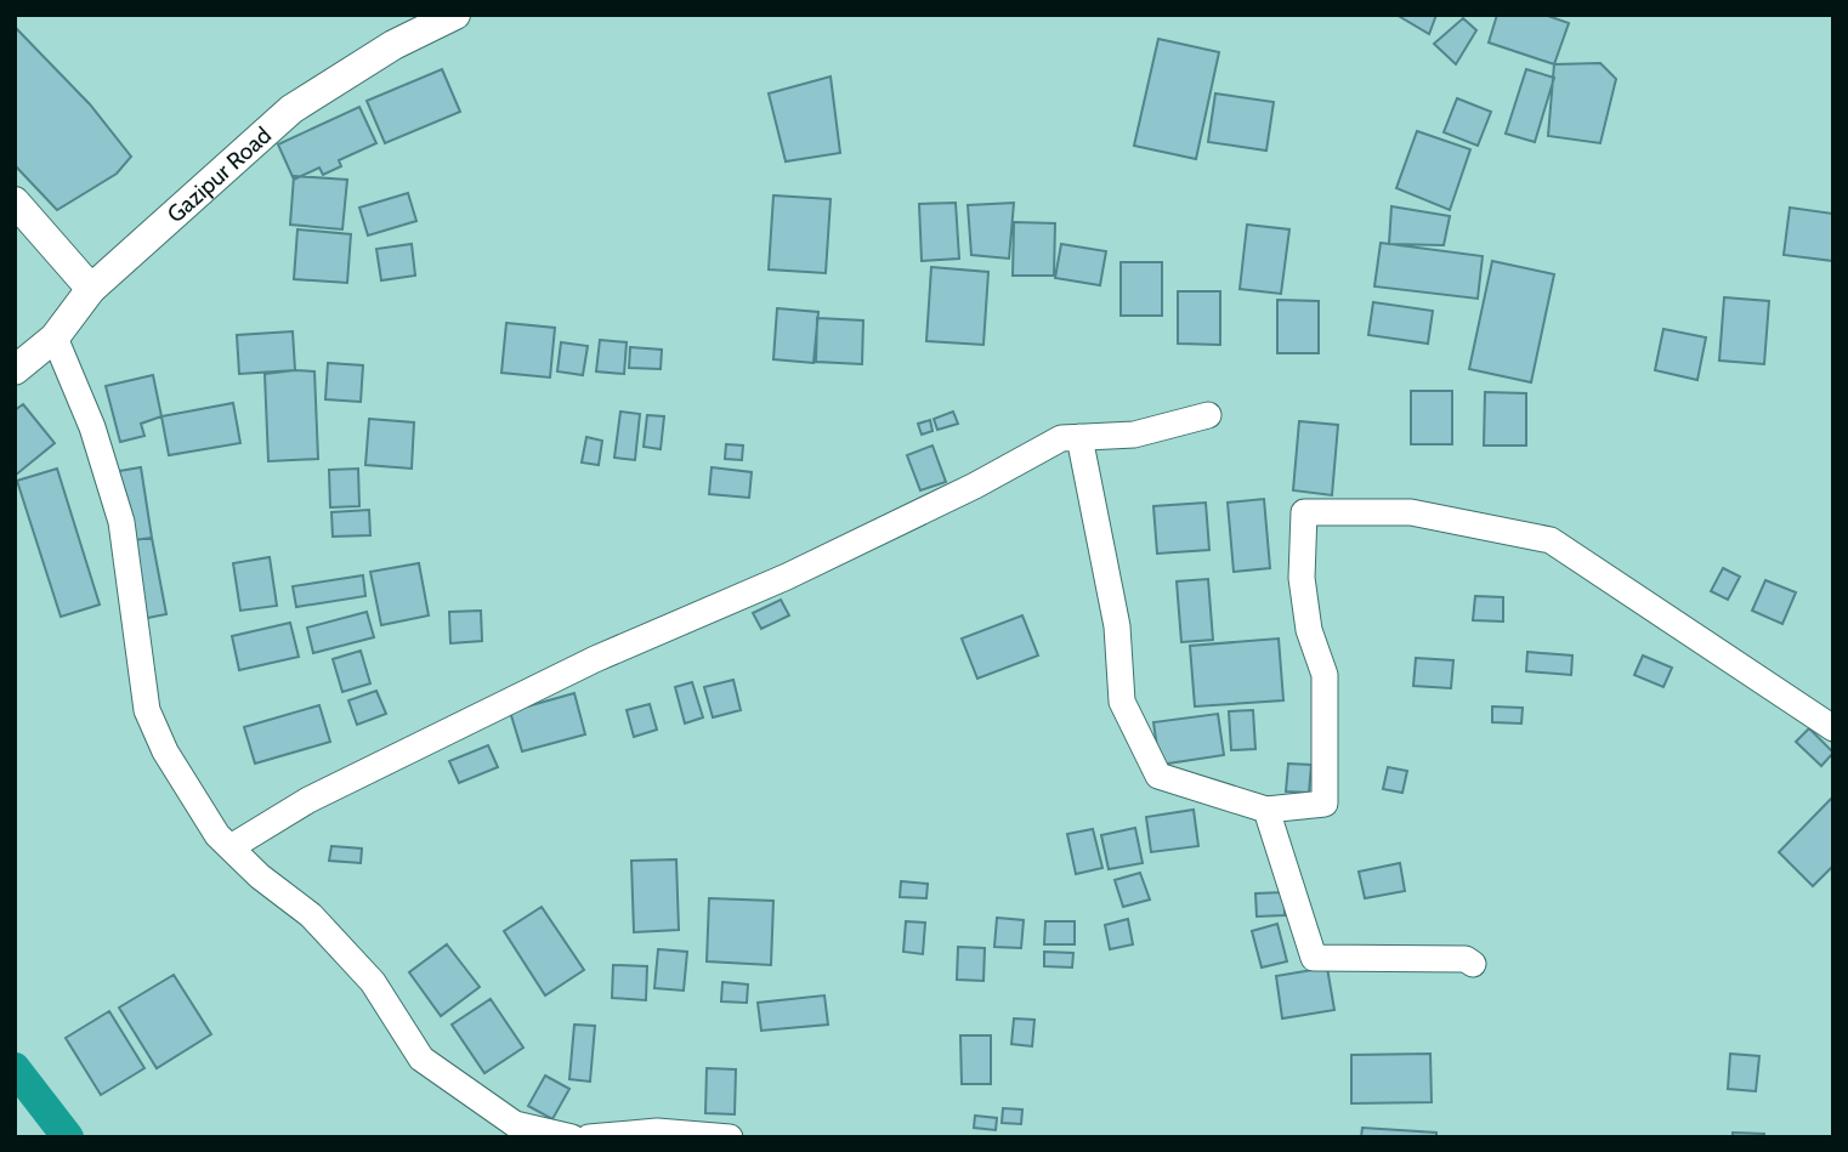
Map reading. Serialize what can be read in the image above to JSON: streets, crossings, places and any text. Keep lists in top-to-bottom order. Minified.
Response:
{"streets":{"street":["Gazipur Road"]}}
